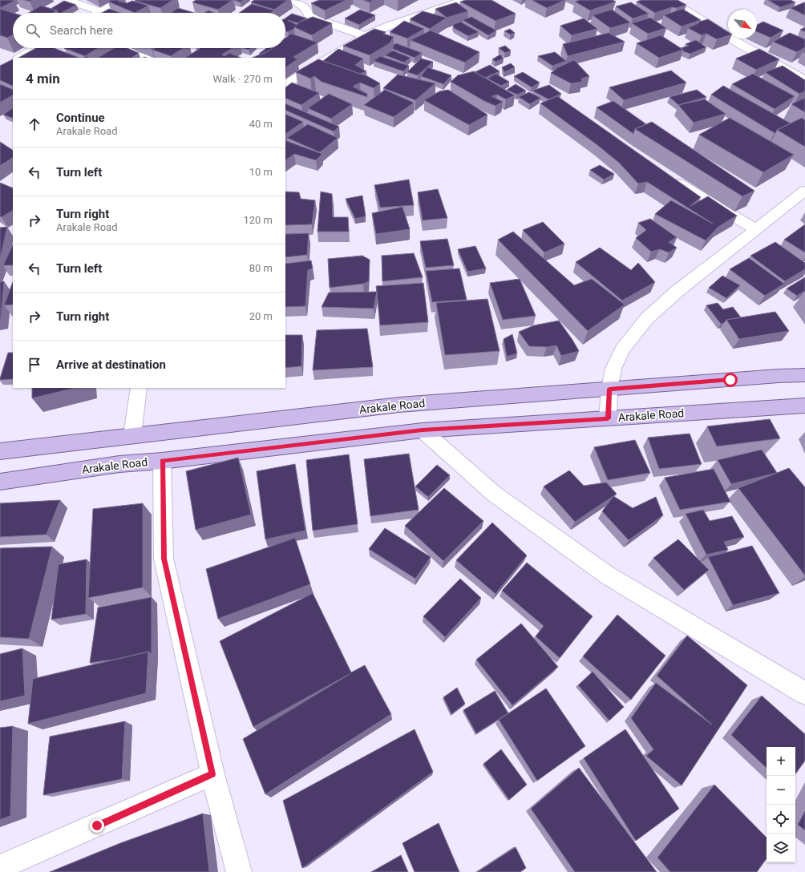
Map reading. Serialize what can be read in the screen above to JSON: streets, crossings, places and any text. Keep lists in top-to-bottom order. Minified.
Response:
{"streets":{"main road":["Arakale Road"]},"north":"bottom right","page":{"search":"Search here","heading":["4 min","Walk · 270 m"],"list":[["Continue","Arakale Road","40 m"],["Turn left","10 m"],["Turn right","Arakale Road","120 m"],["Turn left","80 m"],["Turn right","20 m"],"Arrive at destination"],"map_buttons":["+","−"]}}
